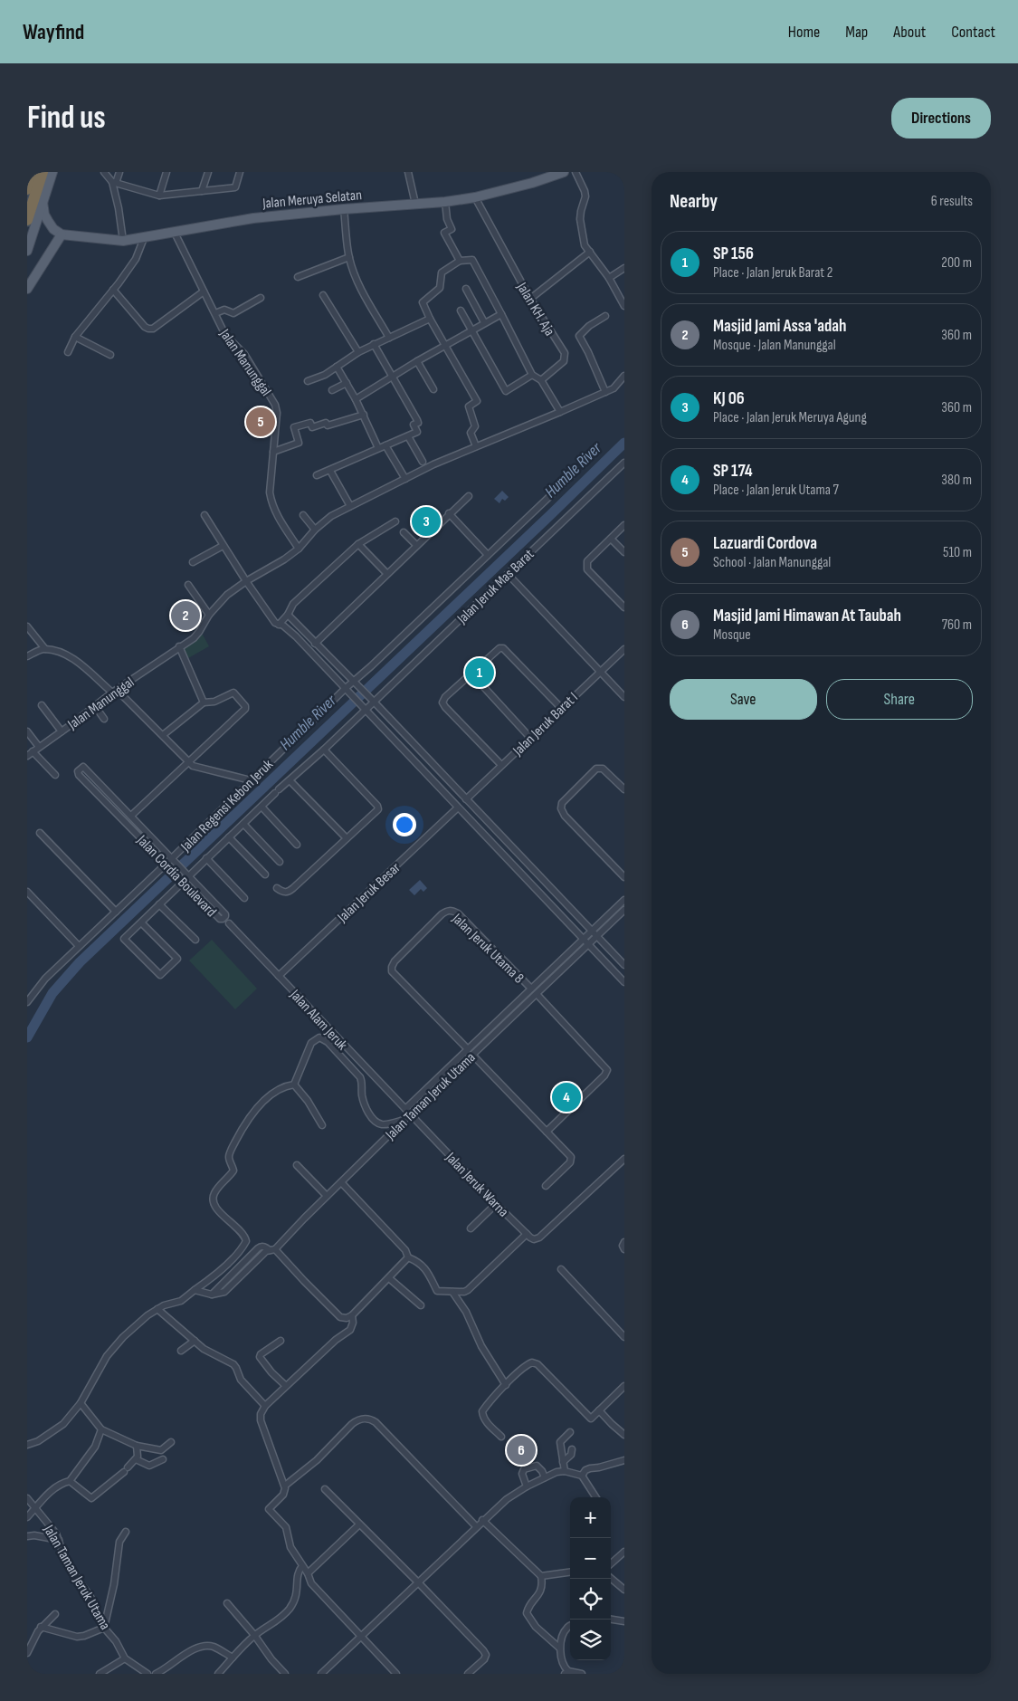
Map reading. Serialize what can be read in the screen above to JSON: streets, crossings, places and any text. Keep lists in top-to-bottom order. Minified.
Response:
{"streets":{"main road":["Jalan Meruya Selatan"],"street":["Jalan KH. Aja","Jalan Manunggal","Jalan Jeruk Mas Barat","Jalan Jeruk Barat I","Jalan Regensi Kebon Jeruk","Jalan Cordia Boulevard","Jalan Jeruk Besar","Jalan Jeruk Utama 8","Jalan Alam Jeruk","Jalan Taman Jeruk Utama","Jalan Jeruk Warna"]},"crossings":[["Jalan Meruya Selatan","Jalan KH. Aja"],["Jalan Meruya Selatan","Jalan Manunggal"],["Jalan Jeruk Mas Barat","Jalan Cordia Boulevard"],["Jalan Regensi Kebon Jeruk","Jalan Cordia Boulevard"],["Jalan Jeruk Besar","Jalan Alam Jeruk"],["Jalan Jeruk Utama 8","Jalan Taman Jeruk Utama"],["Jalan Alam Jeruk","Jalan Taman Jeruk Utama"],["Jalan Alam Jeruk","Jalan Jeruk Warna"],["Jalan Taman Jeruk Utama","Jalan Jeruk Warna"]],"water":["Humble River"],"page":{"header":"Wayfind","nav":["Home","Map","About","Contact"],"buttons":["Directions",["Save","Share"]],"title":"Find us","heading":["Nearby","6 results"],"list":[{"mark":"1","name":"SP 156","note":"Place · Jalan Jeruk Barat 2","value":"200 m"},{"mark":"2","name":"Masjid Jami Assa 'adah","note":"Mosque · Jalan Manunggal","value":"360 m"},{"mark":"3","name":"KJ 06","note":"Place · Jalan Jeruk Meruya Agung","value":"360 m"},{"mark":"4","name":"SP 174","note":"Place · Jalan Jeruk Utama 7","value":"380 m"},{"mark":"5","name":"Lazuardi Cordova","note":"School · Jalan Manunggal","value":"510 m"},{"mark":"6","name":"Masjid Jami Himawan At Taubah","note":"Mosque","value":"760 m"}],"pins":["5","3","2","1","4","6"],"map_buttons":["+","−"]}}
